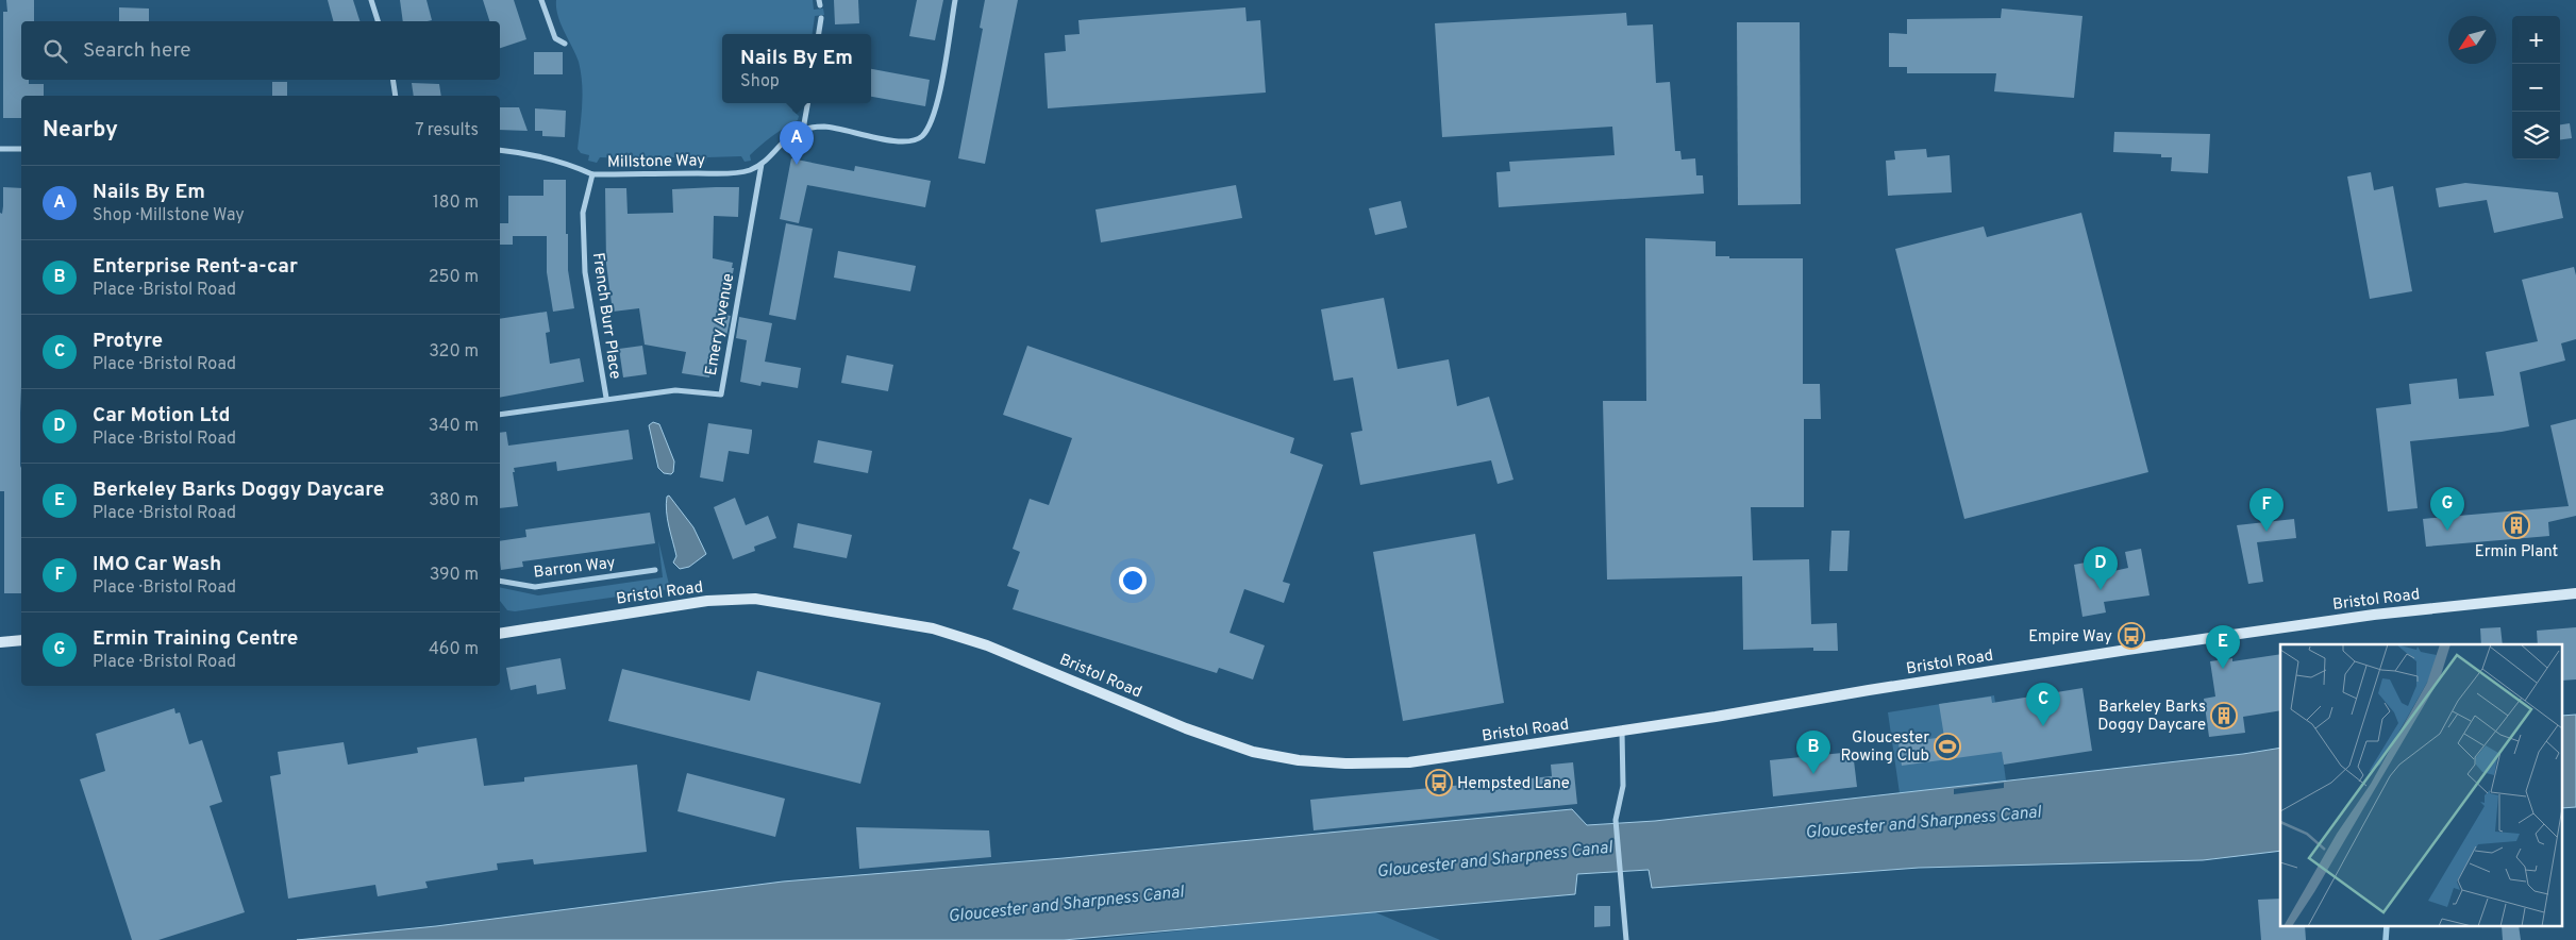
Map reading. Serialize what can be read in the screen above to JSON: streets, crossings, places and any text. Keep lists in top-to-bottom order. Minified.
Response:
{"streets":{"street":["Millstone Way","French Burr Place","Emery Avenue","Barron Way","Bristol Road"]},"crossings":[["Millstone Way","French Burr Place"],["Millstone Way","Emery Avenue"],["French Burr Place","Emery Avenue"]],"water":["Gloucester and Sharpness Canal"],"places":{"building":["Ermin Plant","Barkeley Barks Doggy Daycare"],"bus stop":["Empire Way","Hempsted Lane"],"sports":["Gloucester Rowing Club"]},"north":"bottom left","page":{"map_buttons":["+","−"],"search":"Search here","popup":["Nails By Em","Shop"],"heading":["Nearby","7 results"],"pins":["A","G","F","D","E","C","B"],"list":[{"mark":"A","name":"Nails By Em","note":"Shop · Millstone Way","value":"180 m"},{"mark":"B","name":"Enterprise Rent-a-car","note":"Place · Bristol Road","value":"250 m"},{"mark":"C","name":"Protyre","note":"Place · Bristol Road","value":"320 m"},{"mark":"D","name":"Car Motion Ltd","note":"Place · Bristol Road","value":"340 m"},{"mark":"E","name":"Berkeley Barks Doggy Daycare","note":"Place · Bristol Road","value":"380 m"},{"mark":"F","name":"IMO Car Wash","note":"Place · Bristol Road","value":"390 m"},{"mark":"G","name":"Ermin Training Centre","note":"Place · Bristol Road","value":"460 m"}]}}
